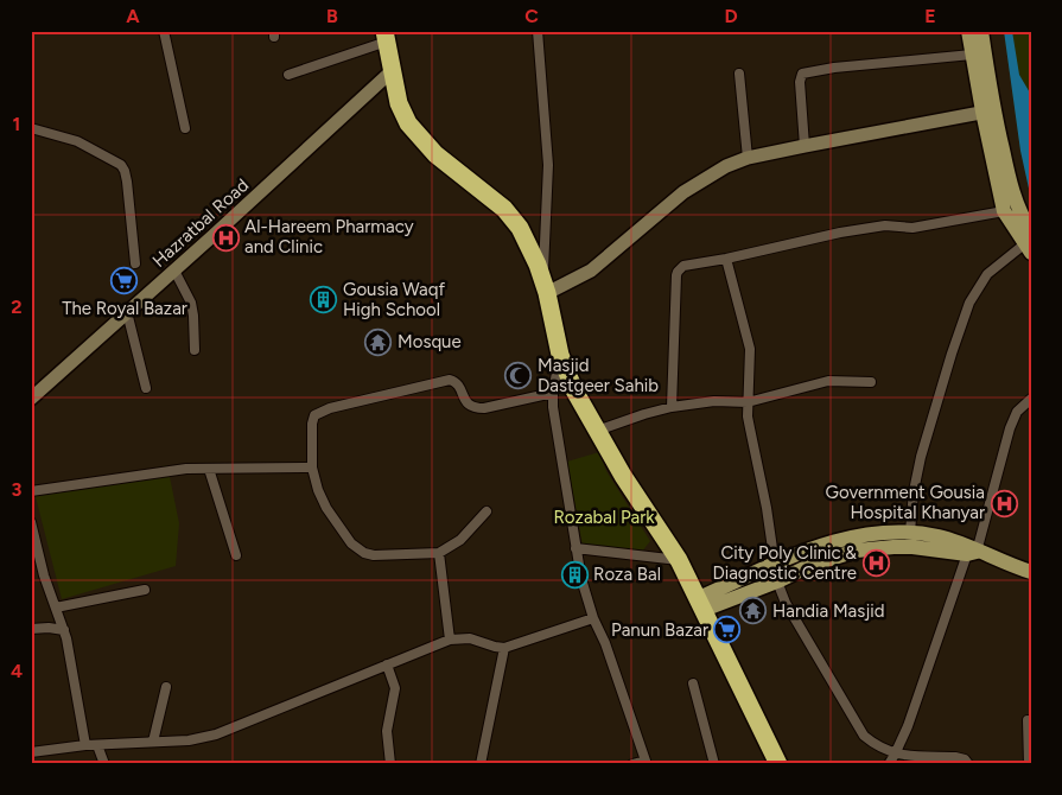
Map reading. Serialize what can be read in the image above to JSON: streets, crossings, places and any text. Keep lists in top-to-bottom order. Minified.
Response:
{"streets":{"main road":["Hazratbal Road"]},"parks":["Rozabal Park"],"places":{"hospital":["Al-Hareem Pharmacy and Clinic","Government Gousia Hospital Khanyar","City Poly Clinic & Diagnostic Centre"],"supermarket":["The Royal Bazar","Panun Bazar"],"building":["Gousia Waqf High School","Roza Bal"],"temple":["Mosque","Handia Masjid"],"mosque":["Masjid Dastgeer Sahib"]},"grid":{"columns":["A","B","C","D","E"],"rows":["1","2","3","4"]}}
